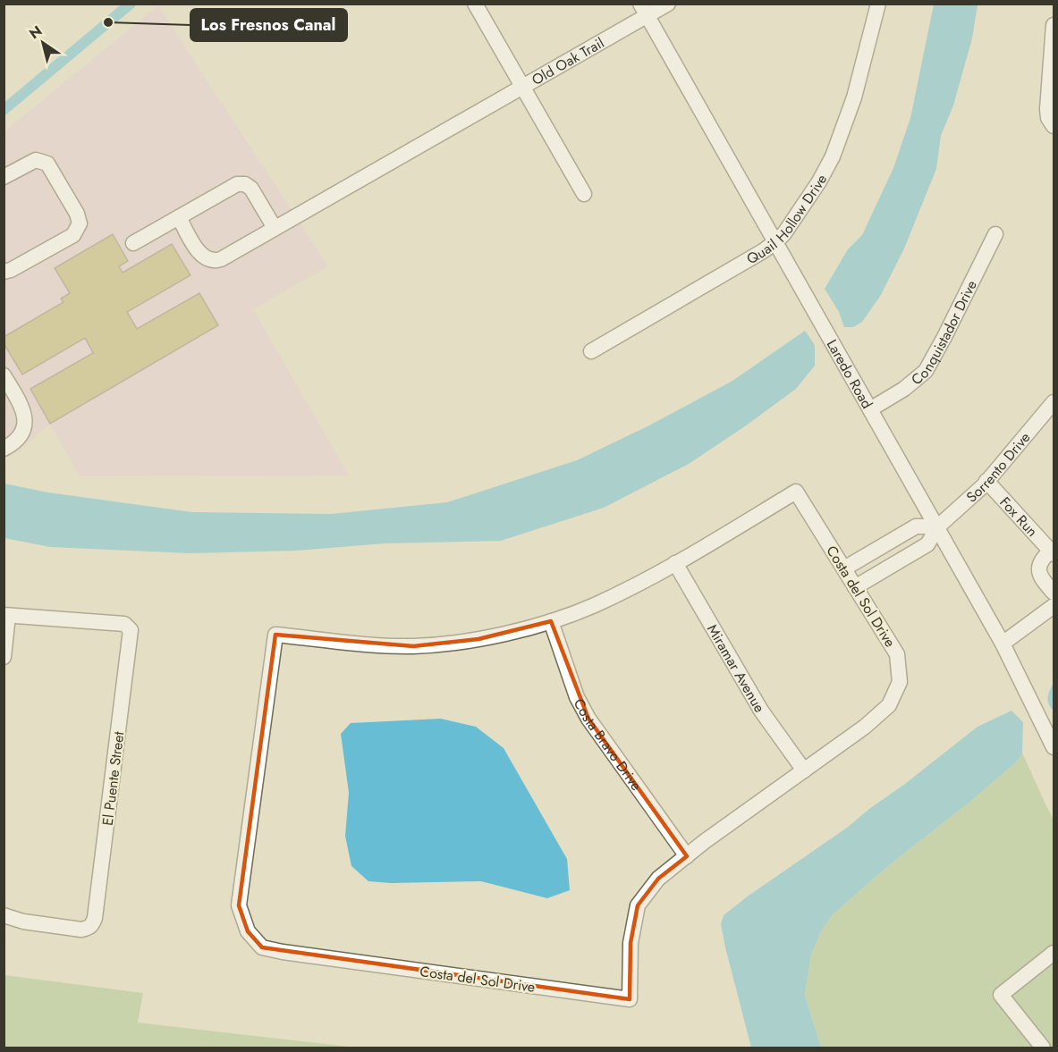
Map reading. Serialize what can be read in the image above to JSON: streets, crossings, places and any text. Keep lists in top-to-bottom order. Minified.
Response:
{"streets":{"street":["Old Oak Trail","Quail Hollow Drive","Conquistador Drive","Laredo Road","Sorrento Drive","Fox Run","Costa del Sol Drive","Miramar Avenue","Costa Bravo Drive","El Puente Street"]},"crossings":[["Old Oak Trail","Laredo Road"],["Quail Hollow Drive","Laredo Road"],["Conquistador Drive","Laredo Road"],["Laredo Road","Sorrento Drive"],["Sorrento Drive","Fox Run"],["Sorrento Drive","Costa del Sol Drive"],["Costa del Sol Drive","Miramar Avenue"],["Costa del Sol Drive","Costa Bravo Drive"]],"places":["Los Fresnos Canal"],"north":"top left"}
